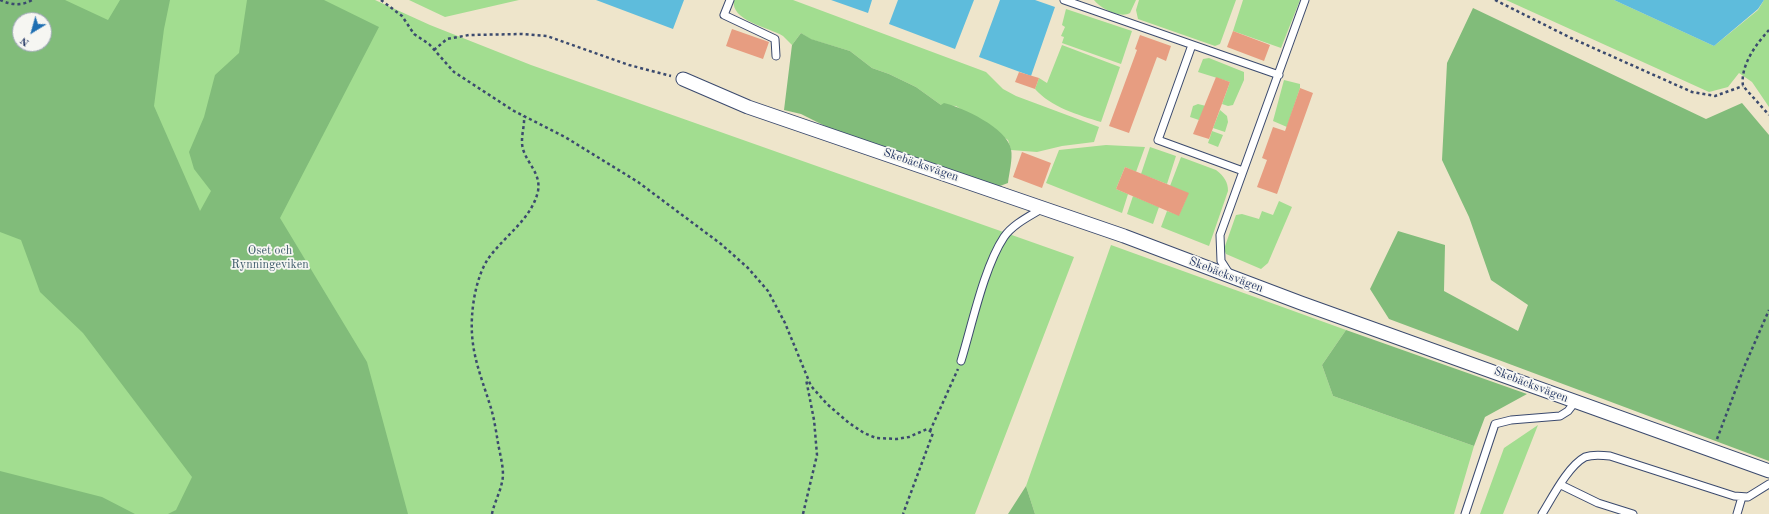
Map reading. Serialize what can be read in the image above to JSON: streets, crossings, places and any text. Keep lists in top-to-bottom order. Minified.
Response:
{"streets":{"street":["Skebäcksvägen"]},"parks":["Oset och Rynningeviken"],"north":"bottom left"}
